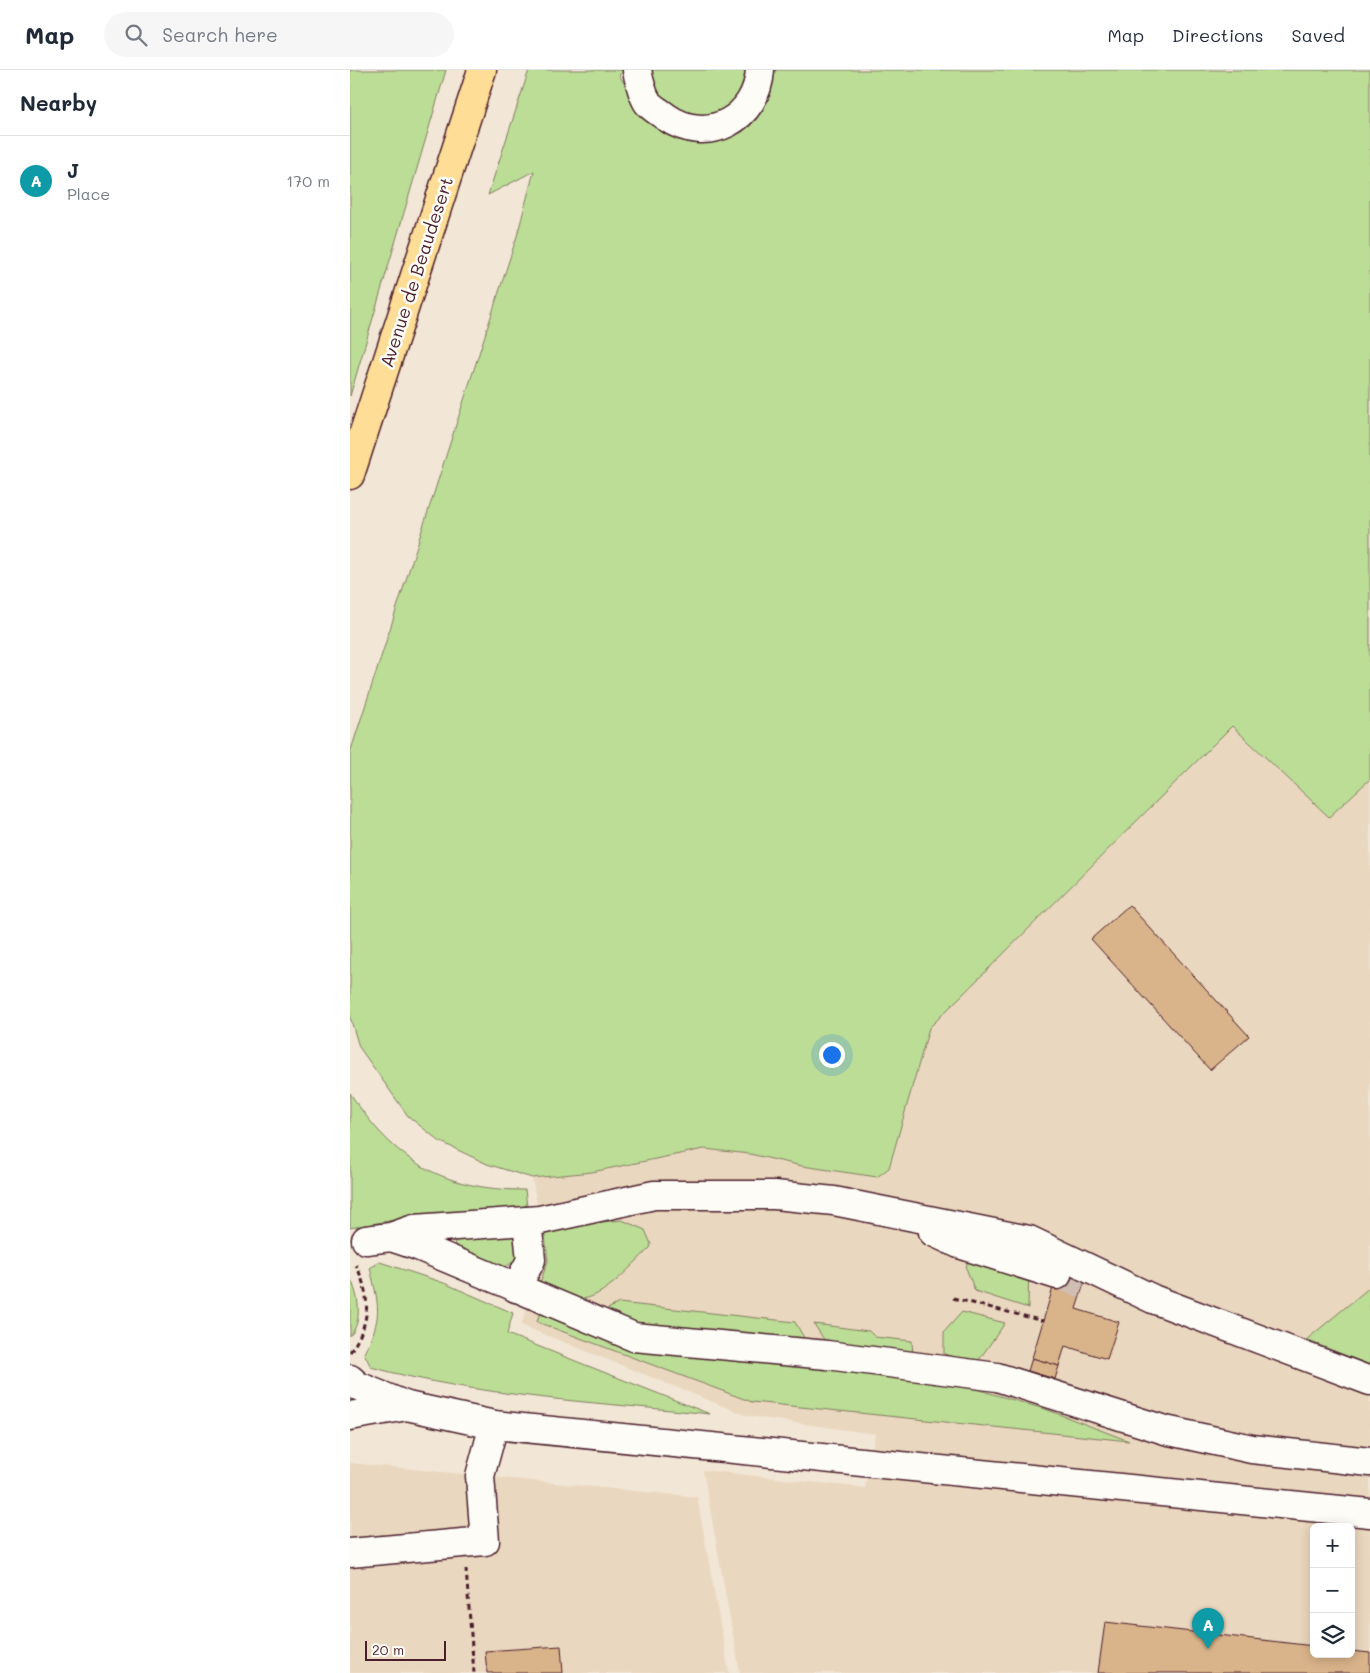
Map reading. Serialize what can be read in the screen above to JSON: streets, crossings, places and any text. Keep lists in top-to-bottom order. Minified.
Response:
{"streets":{"main road":["Avenue de Beaudesert"]},"scale_bar":"20 m","page":{"header":"Map","search":"Search here","nav":["Map","Directions","Saved"],"heading":"Nearby","list":[{"mark":"A","name":"J","note":"Place","value":"170 m"}],"map_buttons":["+","−"],"pins":"A","scale":"20 m"}}
